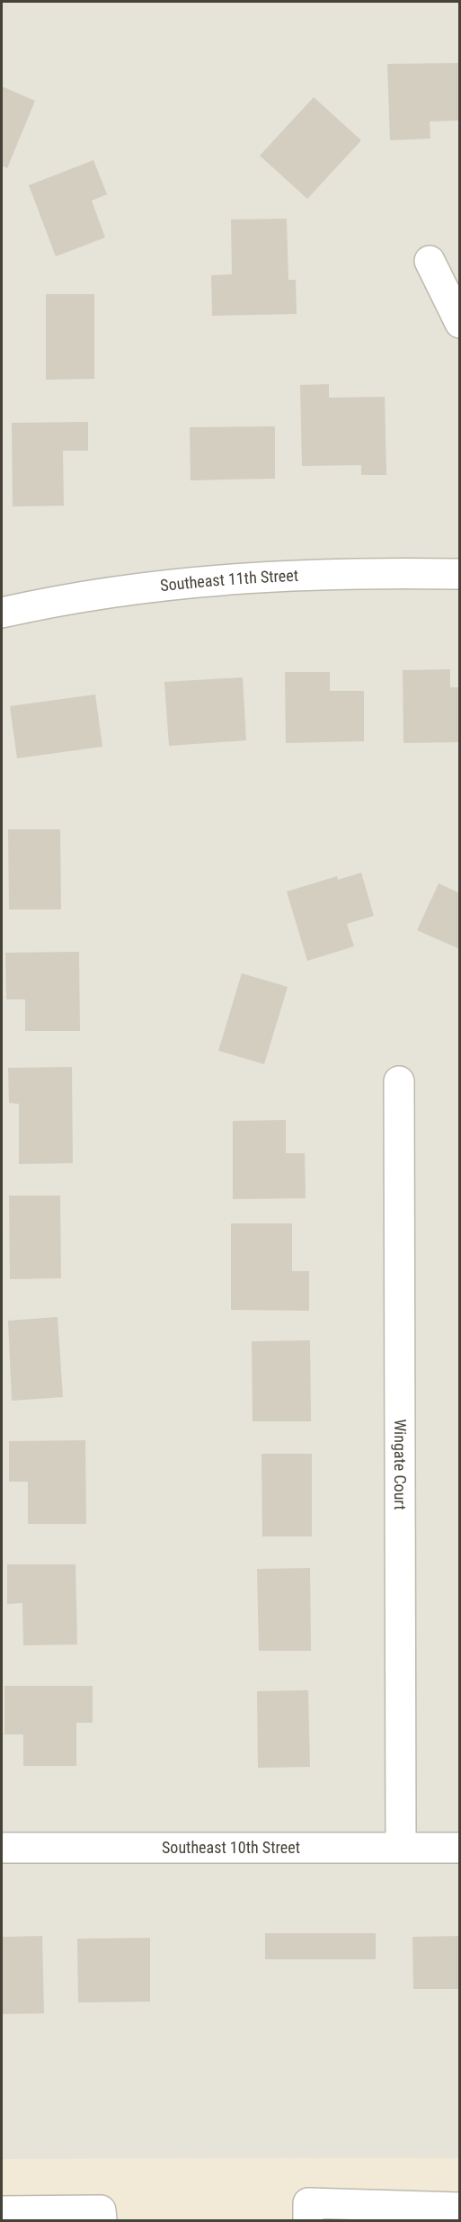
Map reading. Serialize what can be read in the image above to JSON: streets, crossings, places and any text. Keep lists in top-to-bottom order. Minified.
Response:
{"streets":{"street":["Southeast 11th Street","Wingate Court","Southeast 10th Street"]},"crossings":[["Wingate Court","Southeast 10th Street"]]}
